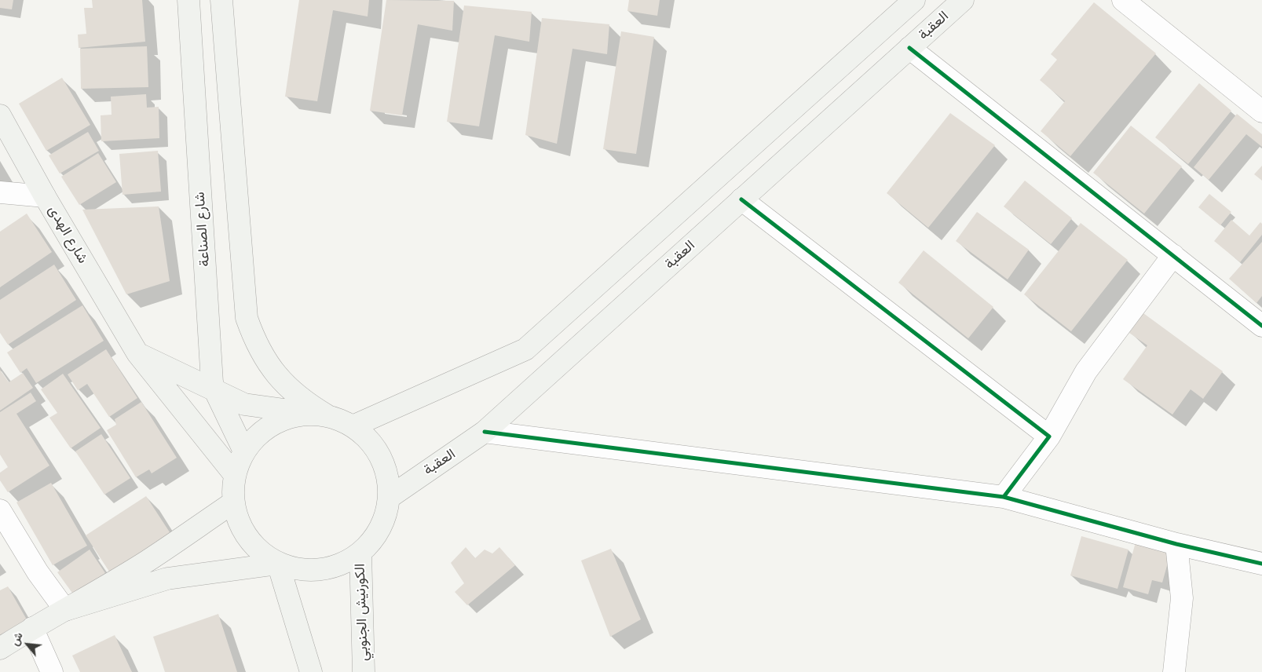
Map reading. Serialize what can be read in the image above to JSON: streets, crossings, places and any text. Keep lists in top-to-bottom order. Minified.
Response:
{"streets":{"main road":["العقبة","شارع الصناعة","شارع الهدى","الكورنيش الجنوبي"]},"north":"top left"}
